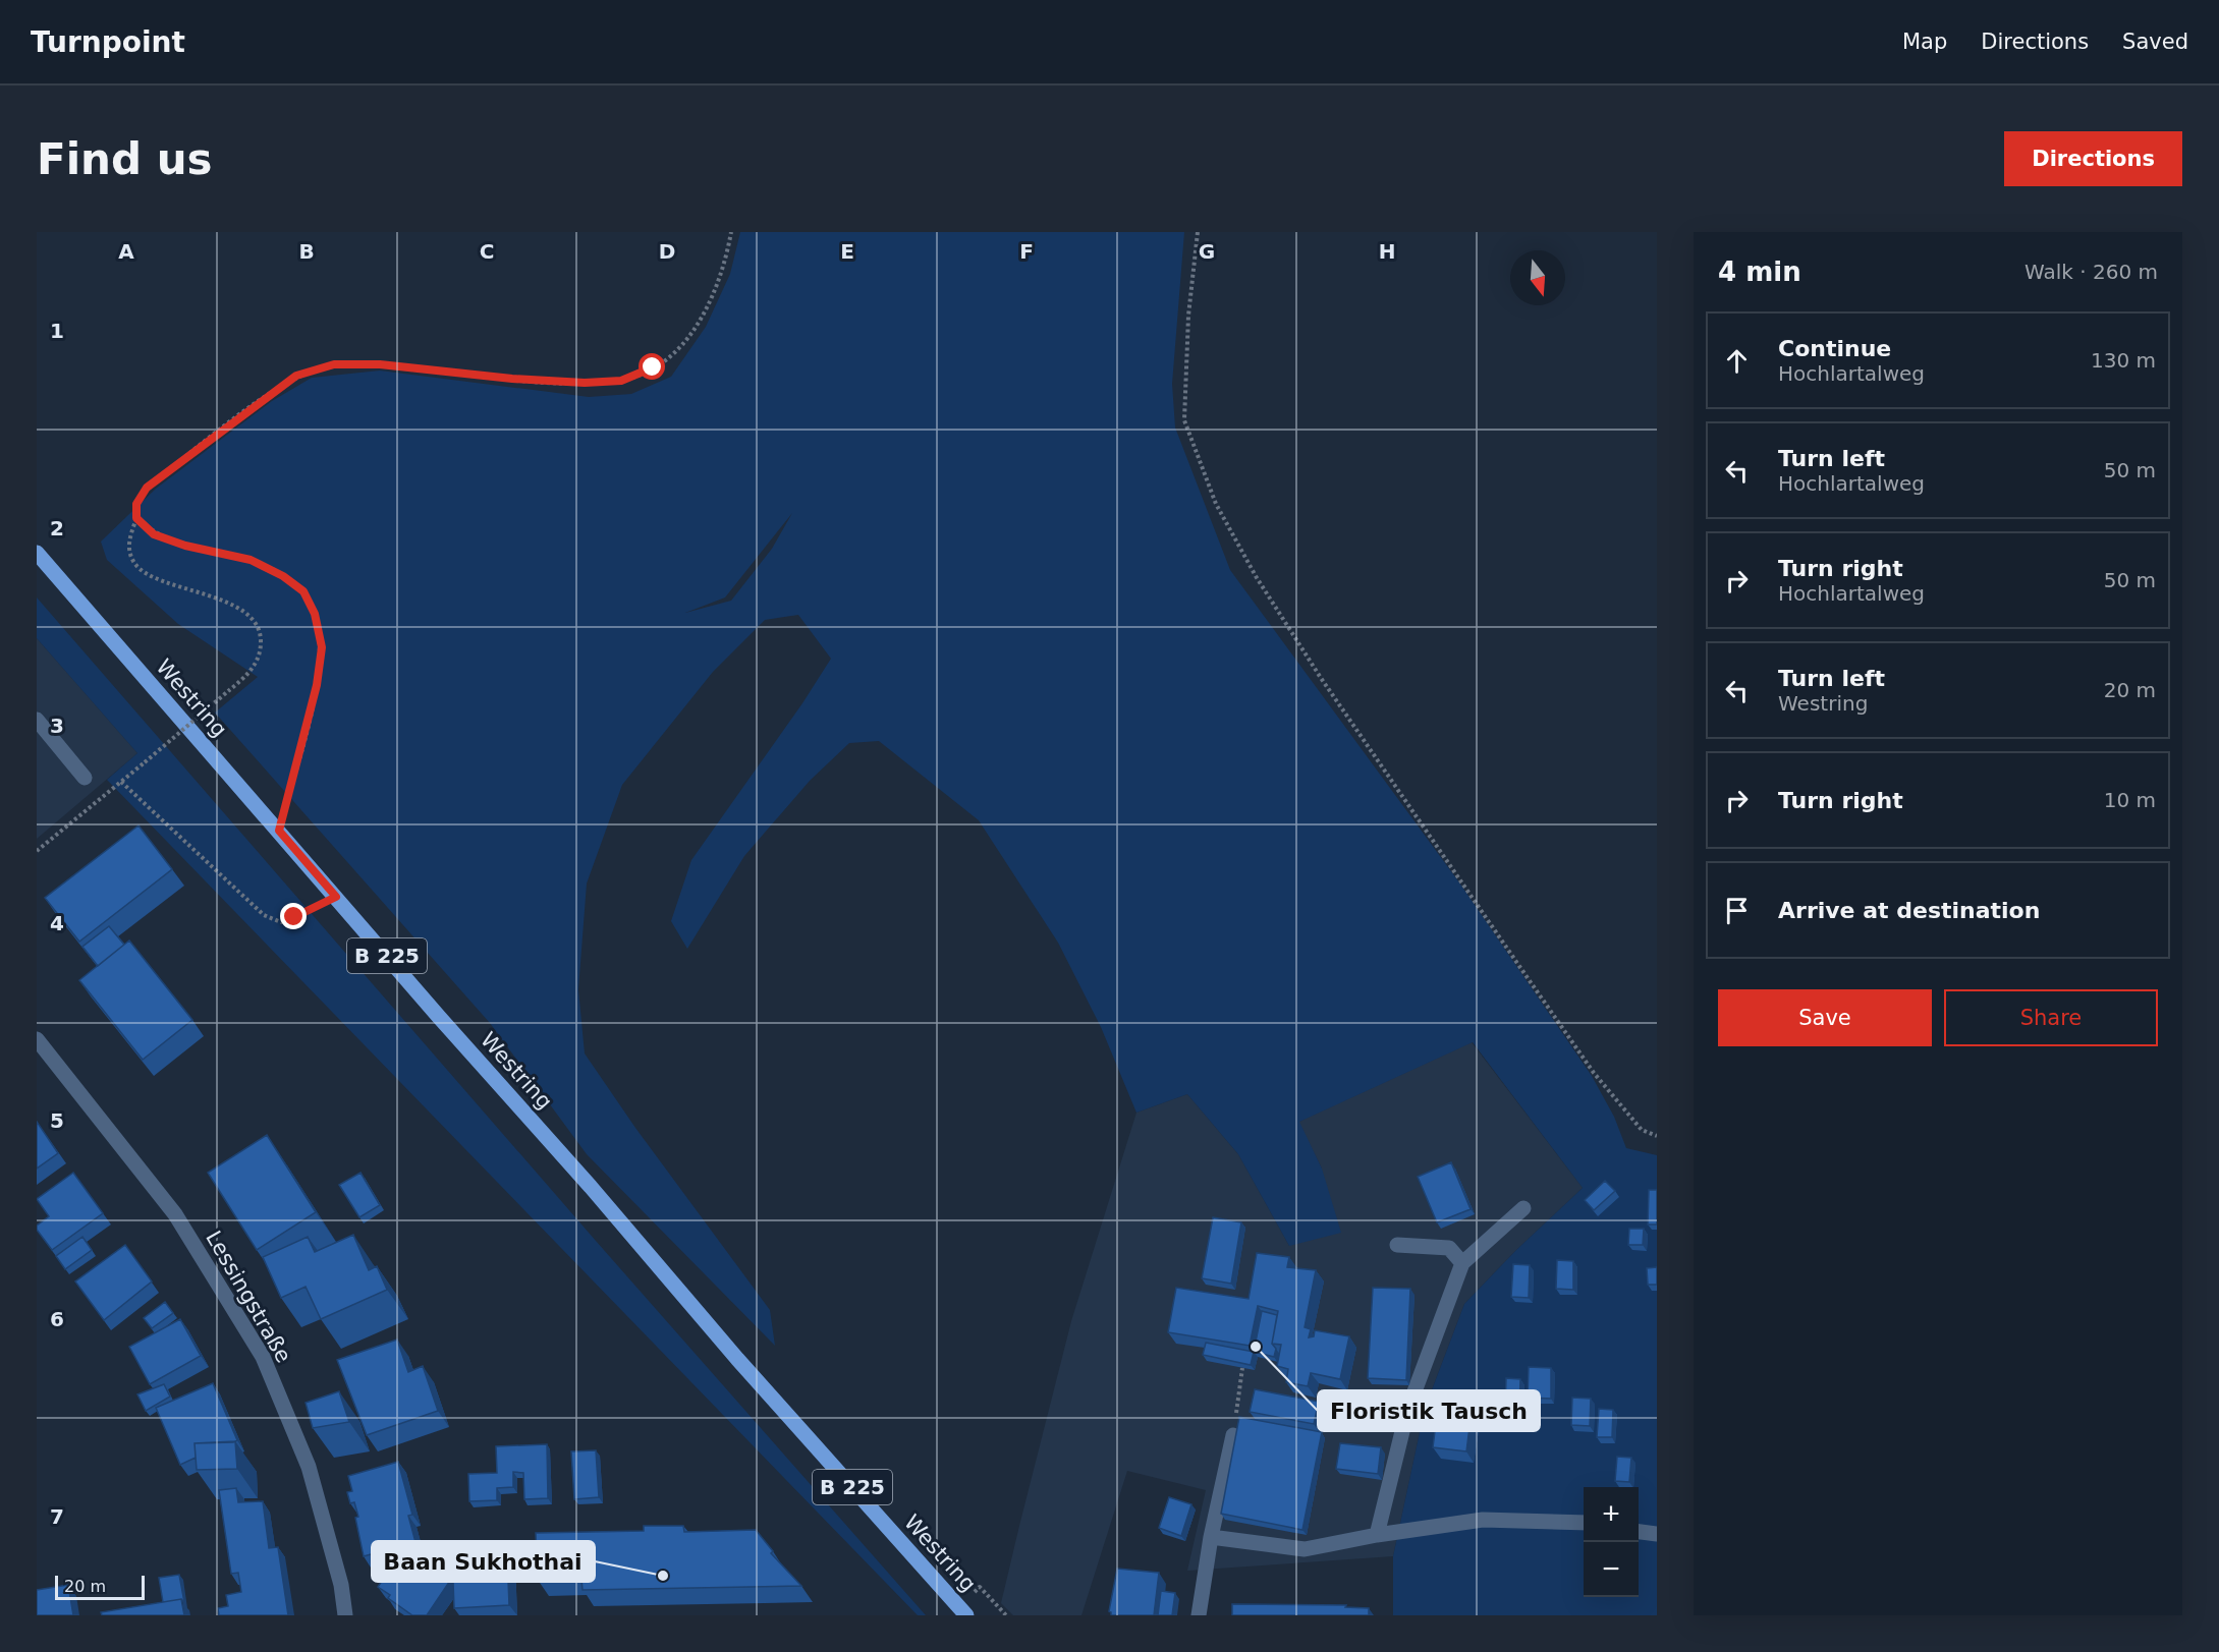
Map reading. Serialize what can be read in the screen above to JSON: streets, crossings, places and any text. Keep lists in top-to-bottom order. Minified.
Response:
{"streets":{"main road":["Westring","B 225"],"street":["Lessingstraße"]},"places":["Floristik Tausch","Baan Sukhothai"],"scale_bar":"20 m","north":"bottom","page":{"header":"Turnpoint","nav":["Map","Directions","Saved"],"buttons":["Directions",["Save","Share"]],"title":"Find us","heading":["4 min","Walk · 260 m"],"list":[["Continue","Hochlartalweg","130 m"],["Turn left","Hochlartalweg","50 m"],["Turn right","Hochlartalweg","50 m"],["Turn left","Westring","20 m"],["Turn right","10 m"],"Arrive at destination"],"map_buttons":["+","−"],"scale":"20 m"},"grid":{"columns":["A","B","C","D","E","F","G","H"],"rows":["1","2","3","4","5","6","7"]}}
